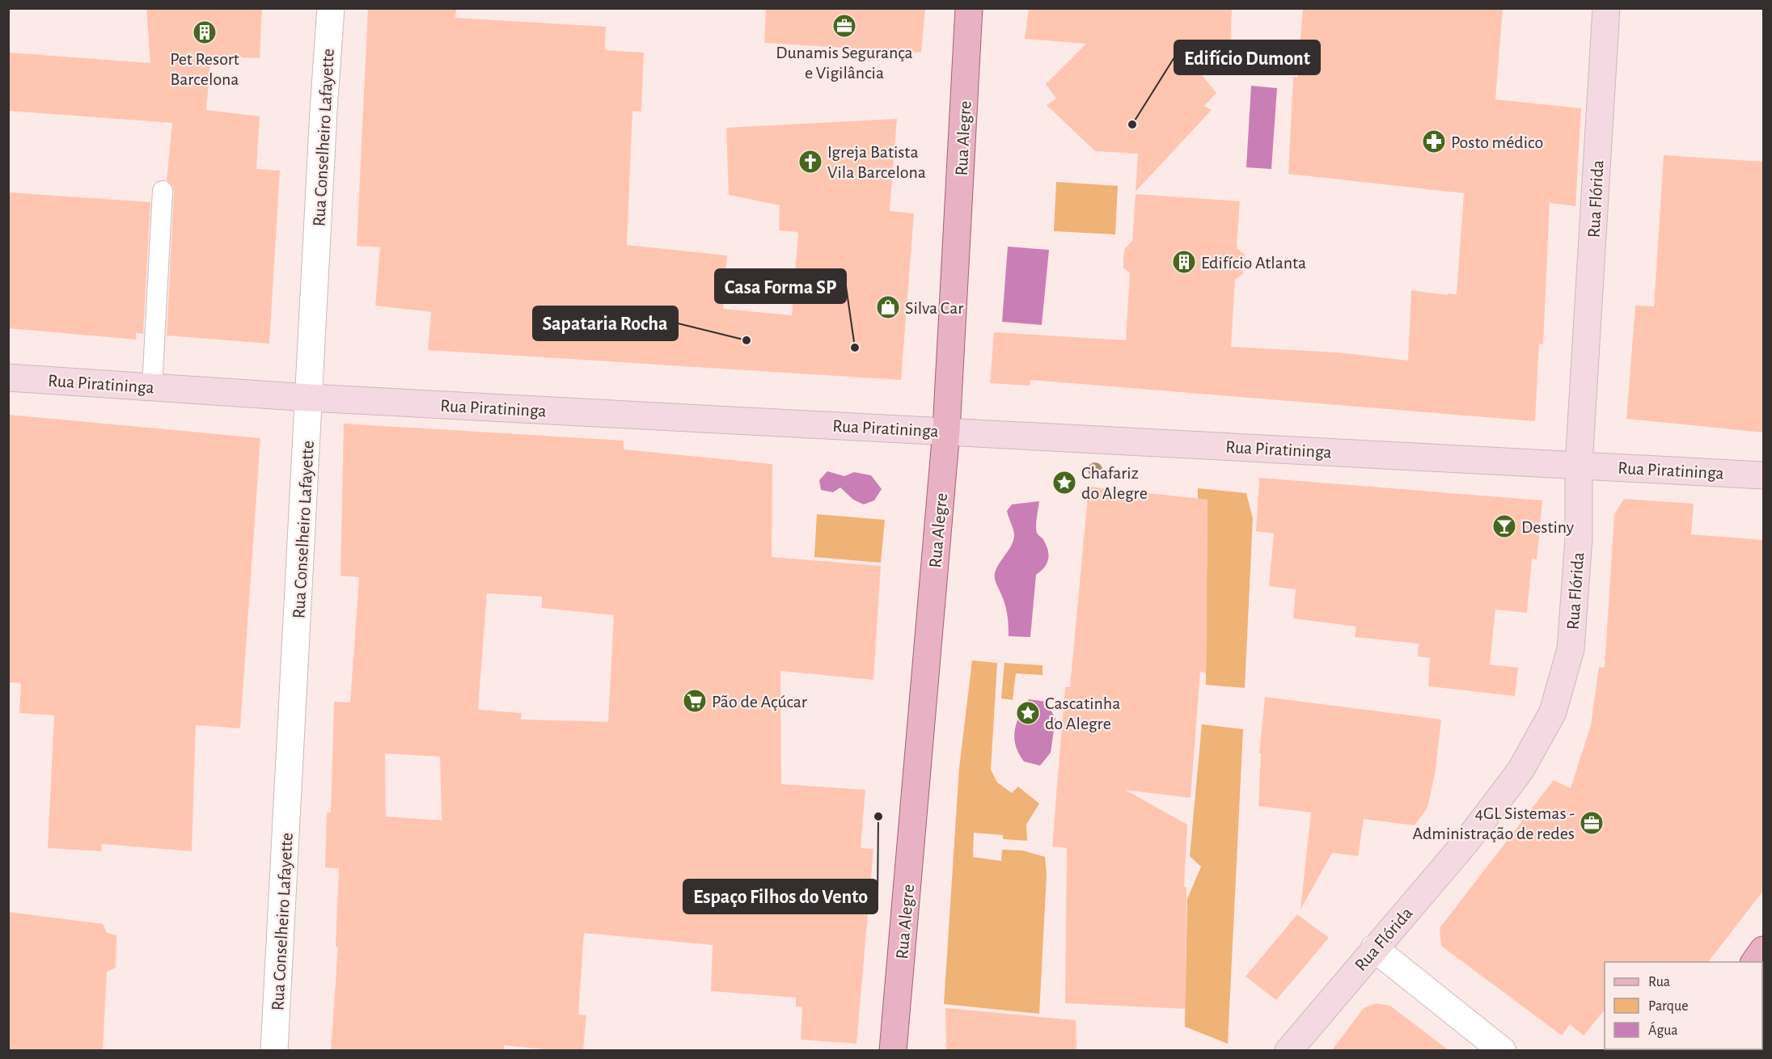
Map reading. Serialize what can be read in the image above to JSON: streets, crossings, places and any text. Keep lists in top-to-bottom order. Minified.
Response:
{"streets":{"main road":["Rua Alegre"],"street":["Rua Conselheiro Lafayette","Rua Flórida","Rua Piratininga"]},"crossings":[["Rua Conselheiro Lafayette","Rua Piratininga"],["Rua Alegre","Rua Piratininga"],["Rua Flórida","Rua Piratininga"]],"places":{"office":["Dunamis Segurança e Vigilância","4GL Sistemas - Administração de redes"],"building":["Pet Resort Barcelona","Edifício Atlanta"],"other":["Edifício Dumont","Sapataria Rocha","Casa Forma SP","Espaço Filhos do Vento"],"pharmacy":["Posto médico"],"church":["Igreja Batista Vila Barcelona"],"shop":["Silva Car"],"place":["Chafariz do Alegre","Cascatinha do Alegre"],"bar":["Destiny"],"supermarket":["Pão de Açúcar"]},"legend":["Rua","Parque","Água"]}
